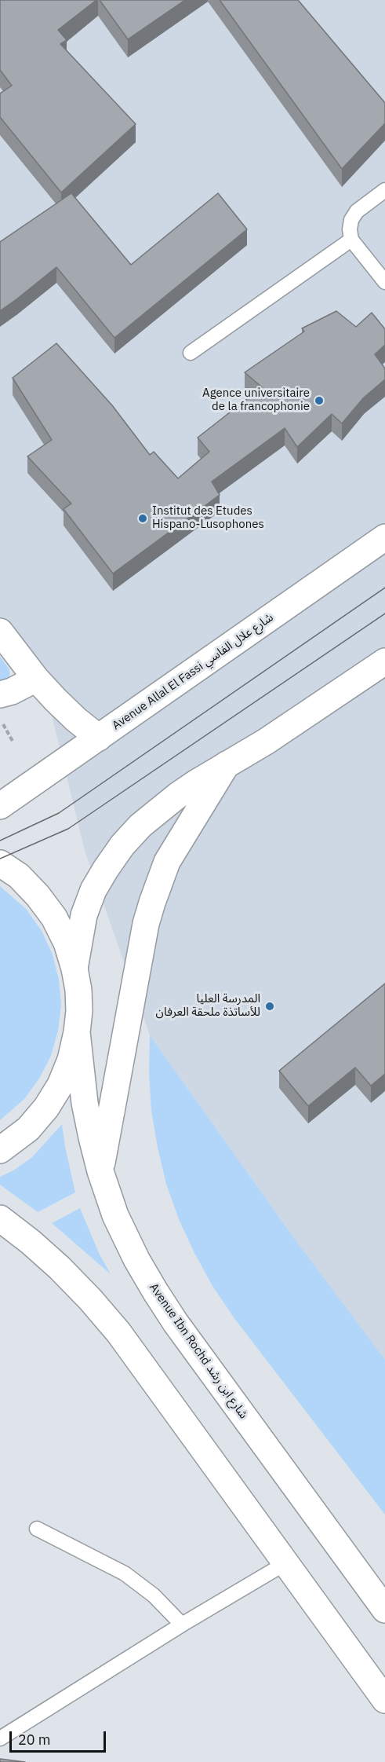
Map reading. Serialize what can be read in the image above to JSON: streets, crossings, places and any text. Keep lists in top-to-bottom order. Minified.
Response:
{"streets":{"main road":["Avenue Allal El Fassi شارع علال الفاسي","Avenue Ibn Rochd شارع ابن رشد"]},"places":["Agence universitaire de la francophonie","Institut des Etudes Hispano-Lusophones","المدرسة العليا للأساتذة ملحقة العرفان"],"scale_bar":"20 m"}
